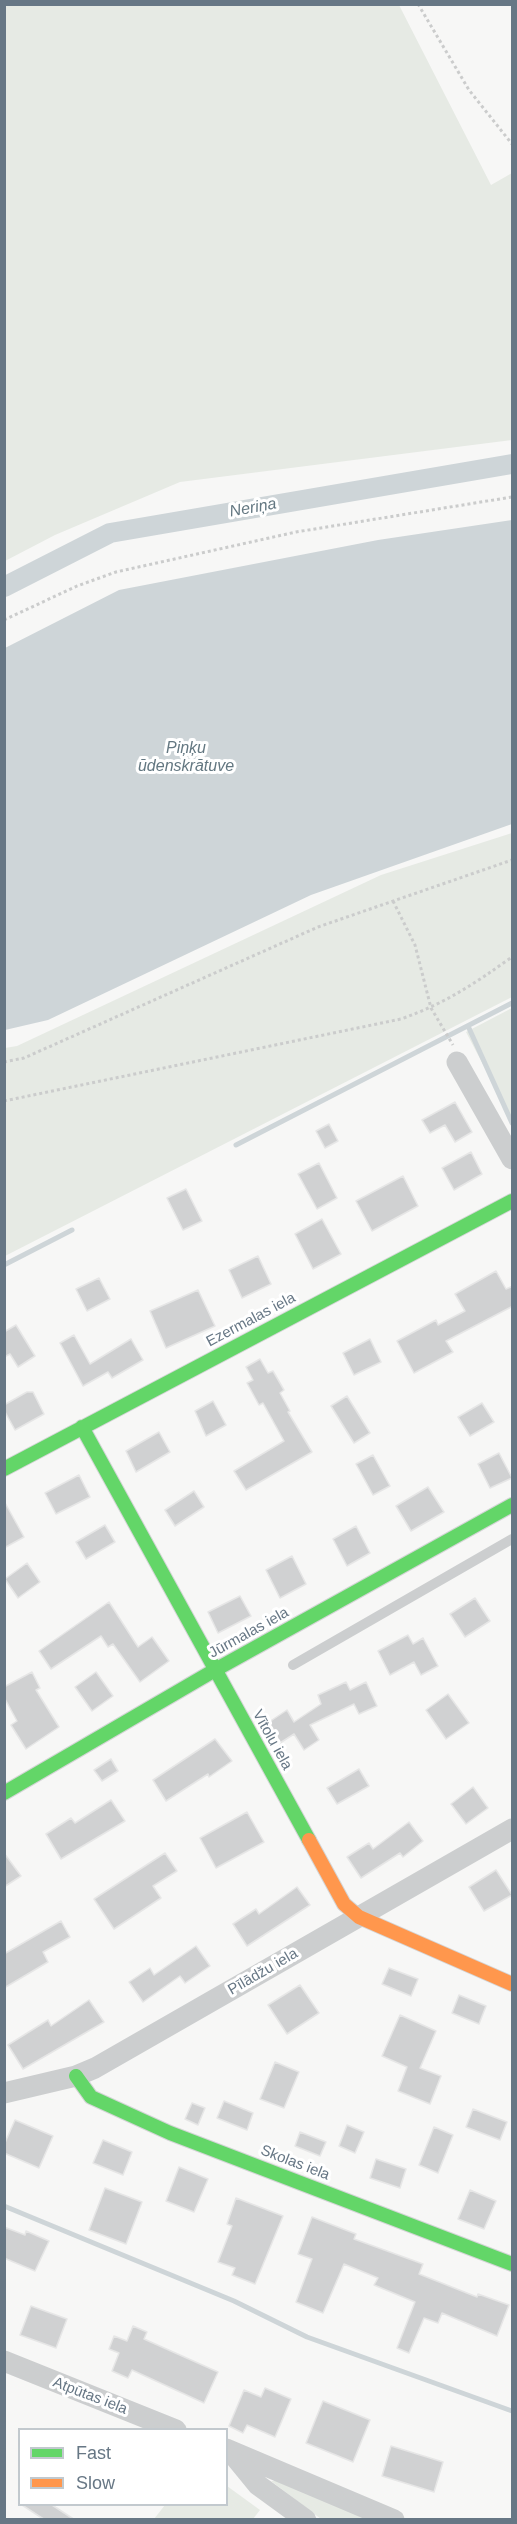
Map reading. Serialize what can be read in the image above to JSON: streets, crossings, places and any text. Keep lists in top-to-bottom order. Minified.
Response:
{"streets":{"street":["Ezermalas iela","Jūrmalas iela","Vītolu iela","Pīlādžu iela","Skolas iela","Atpūtas iela"]},"crossings":[["Ezermalas iela","Vītolu iela"],["Jūrmalas iela","Vītolu iela"],["Vītolu iela","Pīlādžu iela"],["Pīlādžu iela","Skolas iela"]],"water":["Neriņa","Piņķu ūdenskrātuve"],"legend":["Fast","Slow"]}
